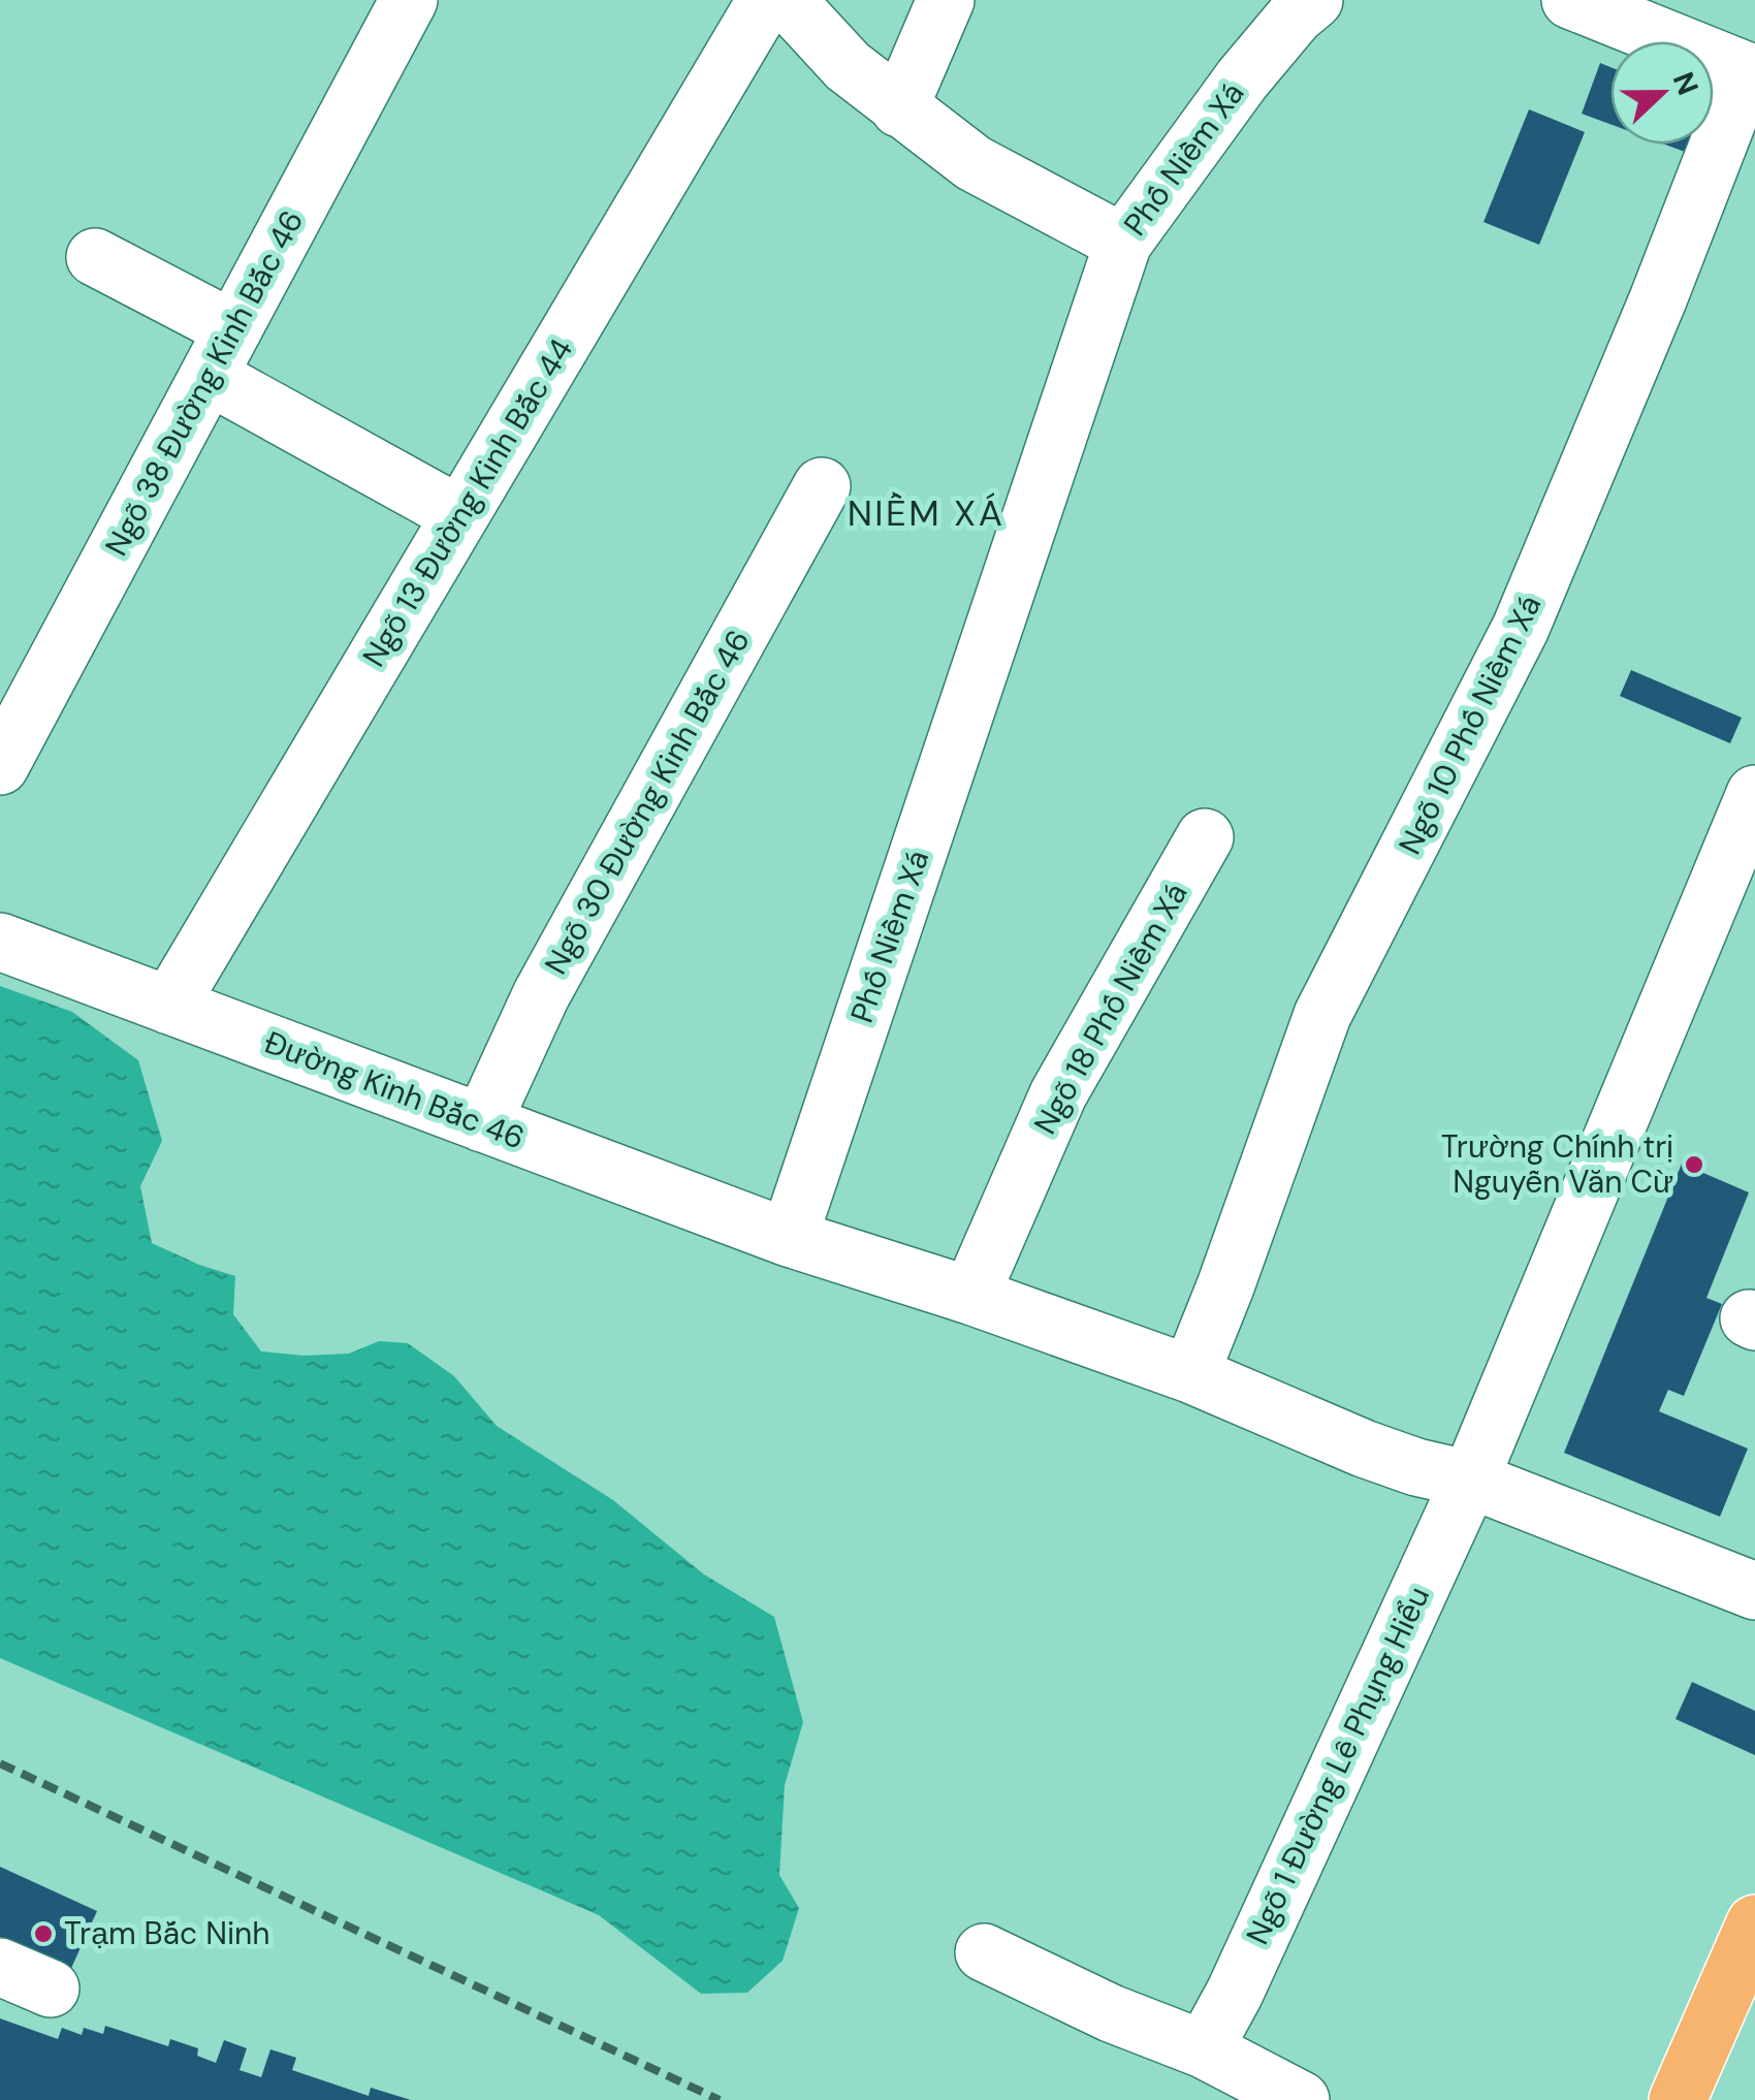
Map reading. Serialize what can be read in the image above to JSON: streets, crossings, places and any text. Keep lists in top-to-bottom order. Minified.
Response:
{"streets":{"street":["Phố Niềm Xá","Ngõ 38 Đường Kinh Bắc 46","Ngõ 13 Đường Kinh Bắc 44","Ngõ 10 Phố Niềm Xá","Ngõ 30 Đường Kinh Bắc 46","Ngõ 18 Phố Niềm Xá","Đường Kinh Bắc 46","Ngõ 1 Đường Lê Phụng Hiểu"]},"crossings":[["Phố Niềm Xá","Đường Kinh Bắc 46"],["Ngõ 13 Đường Kinh Bắc 44","Đường Kinh Bắc 46"],["Ngõ 30 Đường Kinh Bắc 46","Đường Kinh Bắc 46"]],"districts":["NIỀM XÁ"],"places":["Trường Chính trị Nguyễn Văn Cừ","Trạm Bắc Ninh"],"north":"right"}
